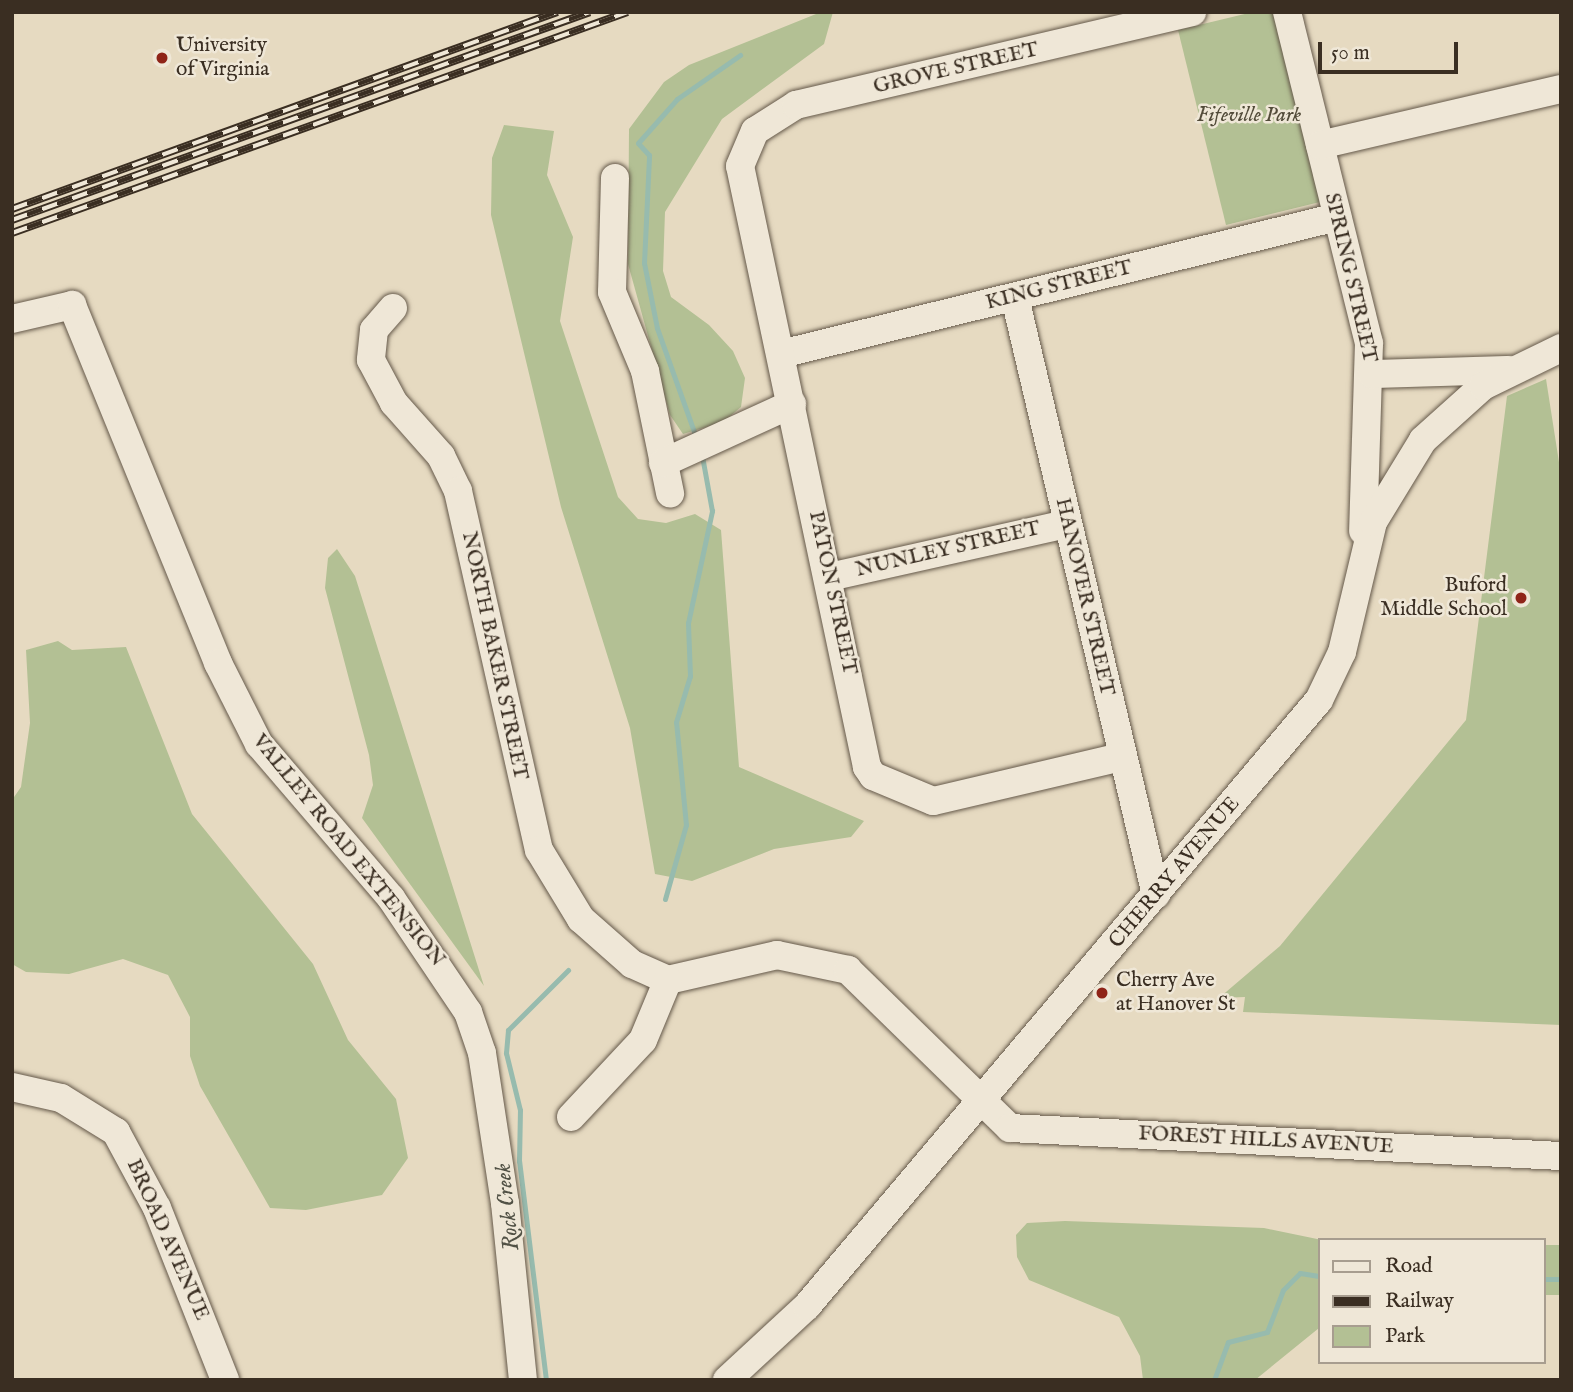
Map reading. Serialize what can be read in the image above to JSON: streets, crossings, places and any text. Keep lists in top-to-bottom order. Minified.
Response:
{"streets":{"street":["GROVE STREET","SPRING STREET","KING STREET","NUNLEY STREET","PATON STREET","HANOVER STREET","NORTH BAKER STREET","VALLEY ROAD EXTENSION","CHERRY AVENUE","FOREST HILLS AVENUE","BROAD AVENUE"]},"crossings":[["GROVE STREET","PATON STREET"],["SPRING STREET","KING STREET"],["SPRING STREET","CHERRY AVENUE"],["KING STREET","PATON STREET"],["KING STREET","HANOVER STREET"],["NUNLEY STREET","PATON STREET"],["NUNLEY STREET","HANOVER STREET"],["PATON STREET","HANOVER STREET"],["HANOVER STREET","CHERRY AVENUE"],["NORTH BAKER STREET","FOREST HILLS AVENUE"],["CHERRY AVENUE","FOREST HILLS AVENUE"]],"water":["Rock Creek"],"parks":["Fifeville Park"],"places":["University of Virginia","Buford Middle School","Cherry Ave at Hanover St"],"legend":["Road","Railway","Park"],"scale_bar":"50 m"}
